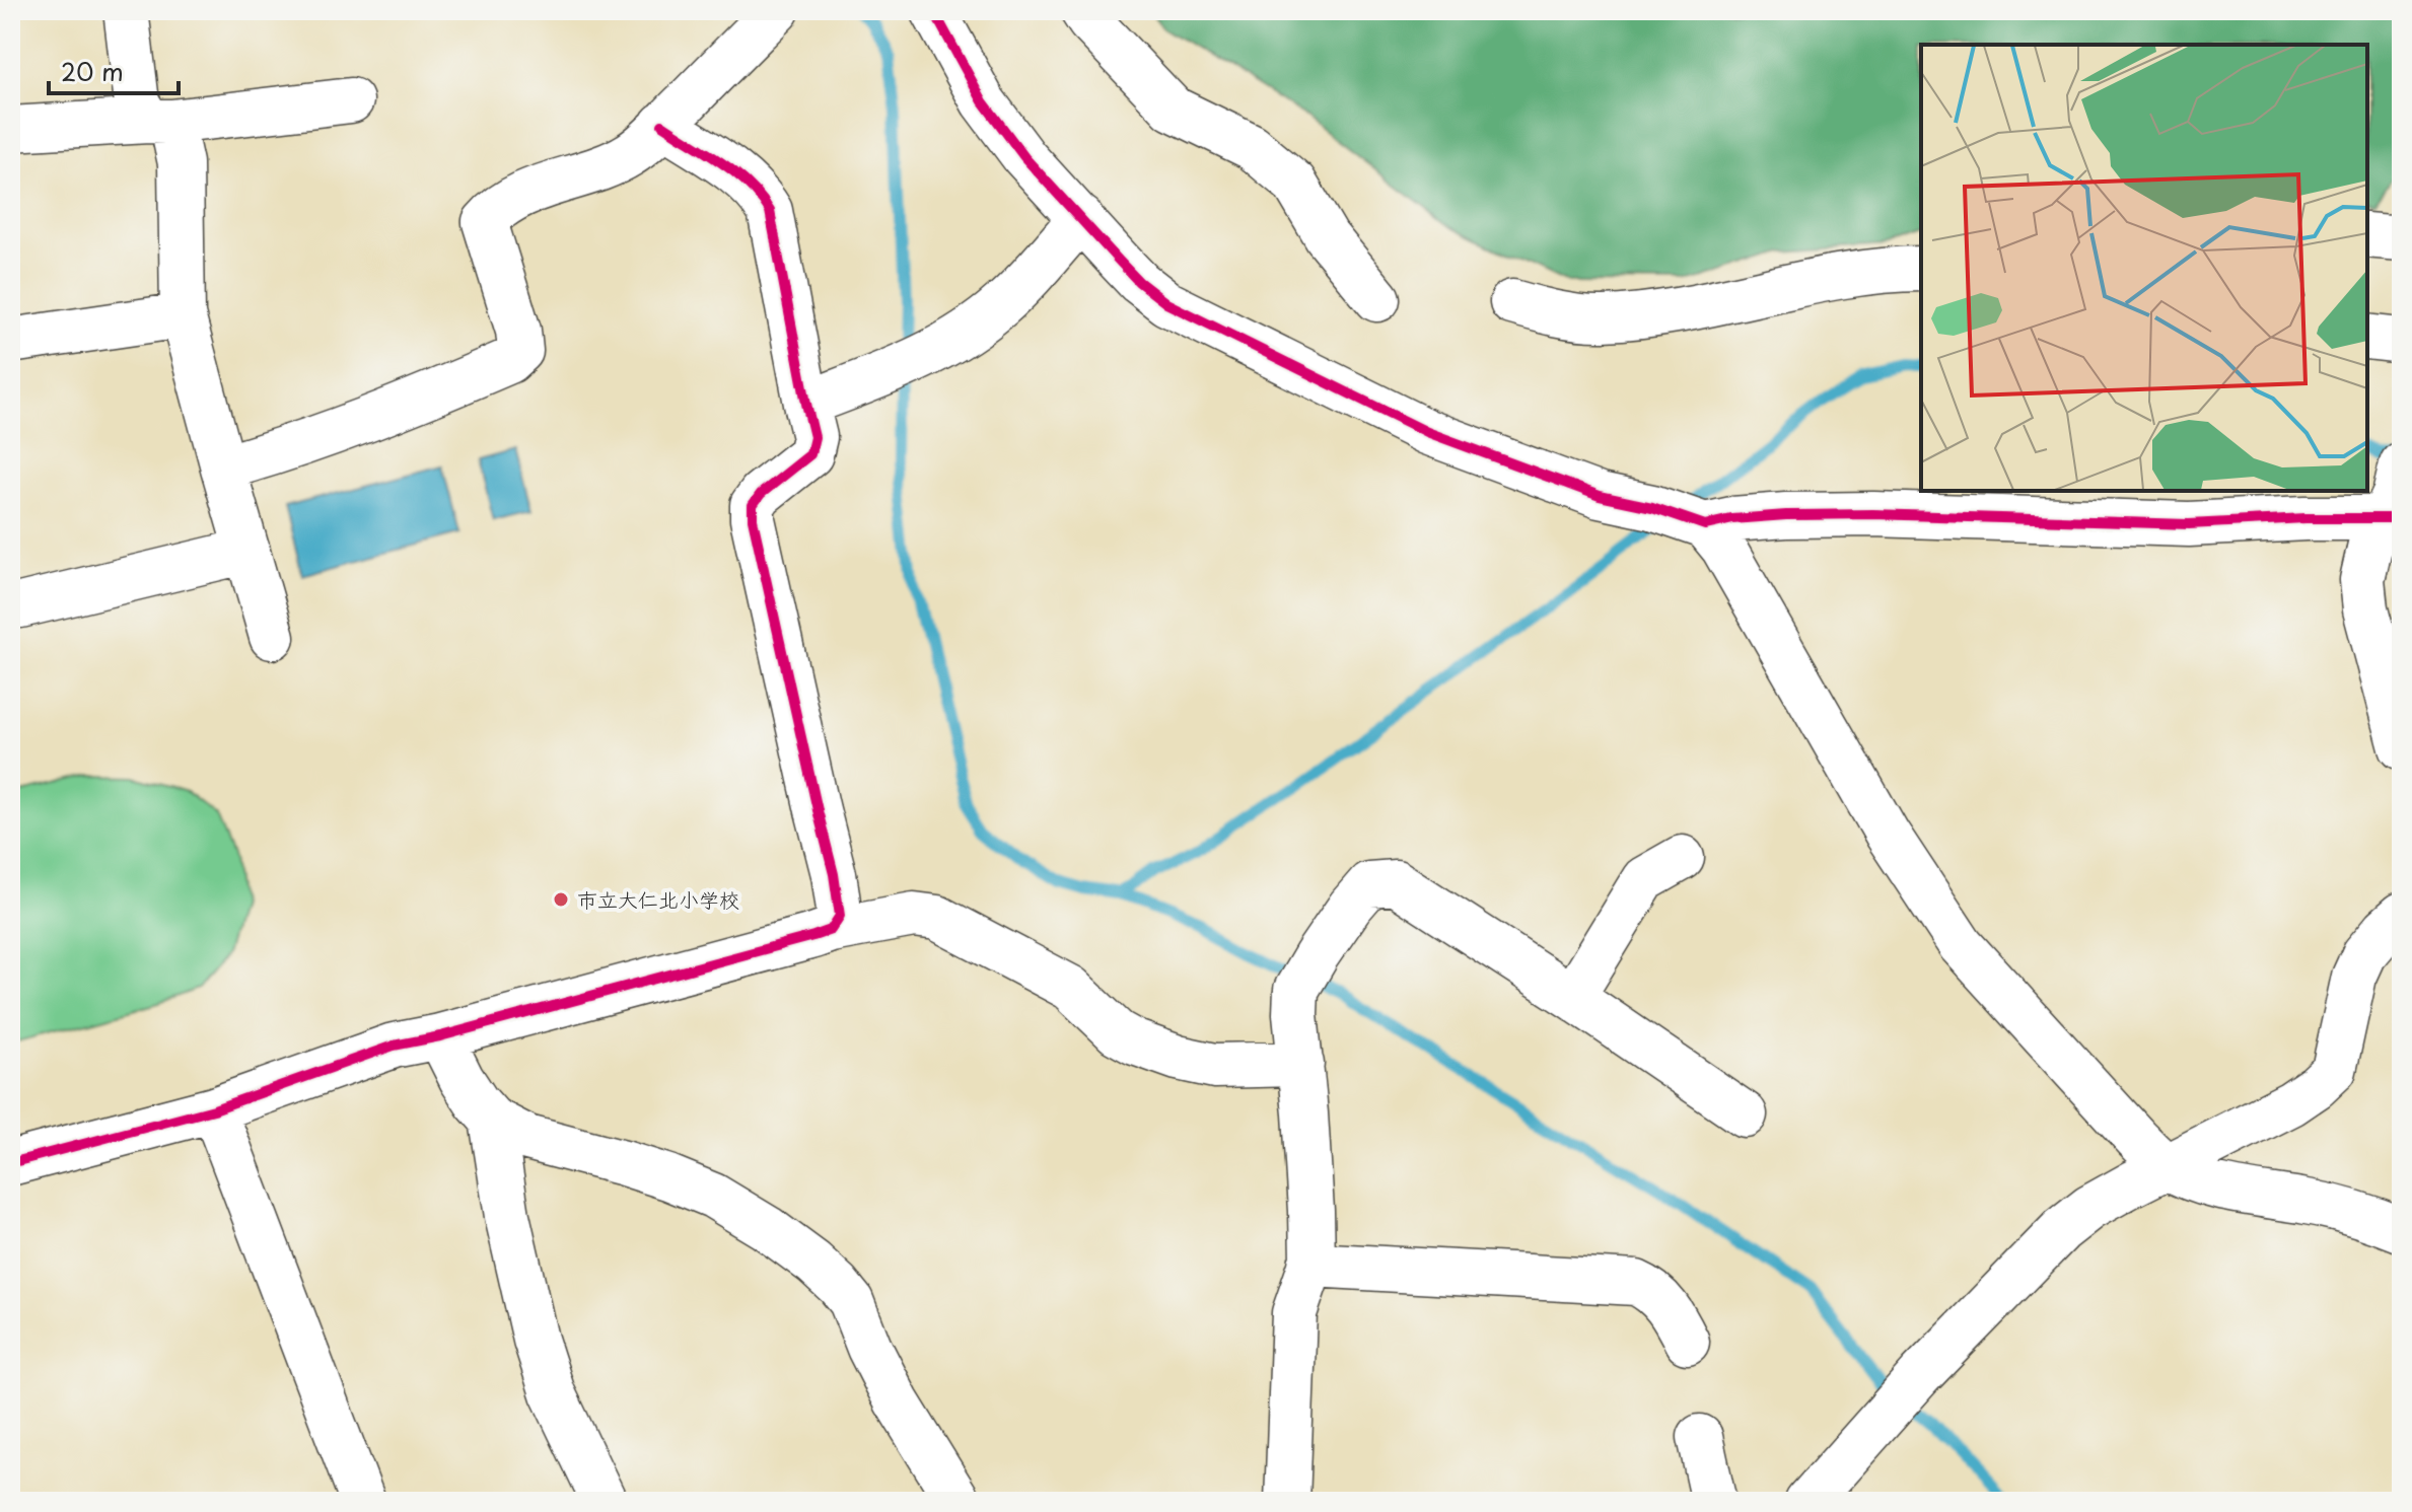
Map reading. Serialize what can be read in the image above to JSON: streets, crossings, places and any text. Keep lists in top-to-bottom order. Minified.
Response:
{"places":["市立大仁北小学校"],"scale_bar":"20 m"}
